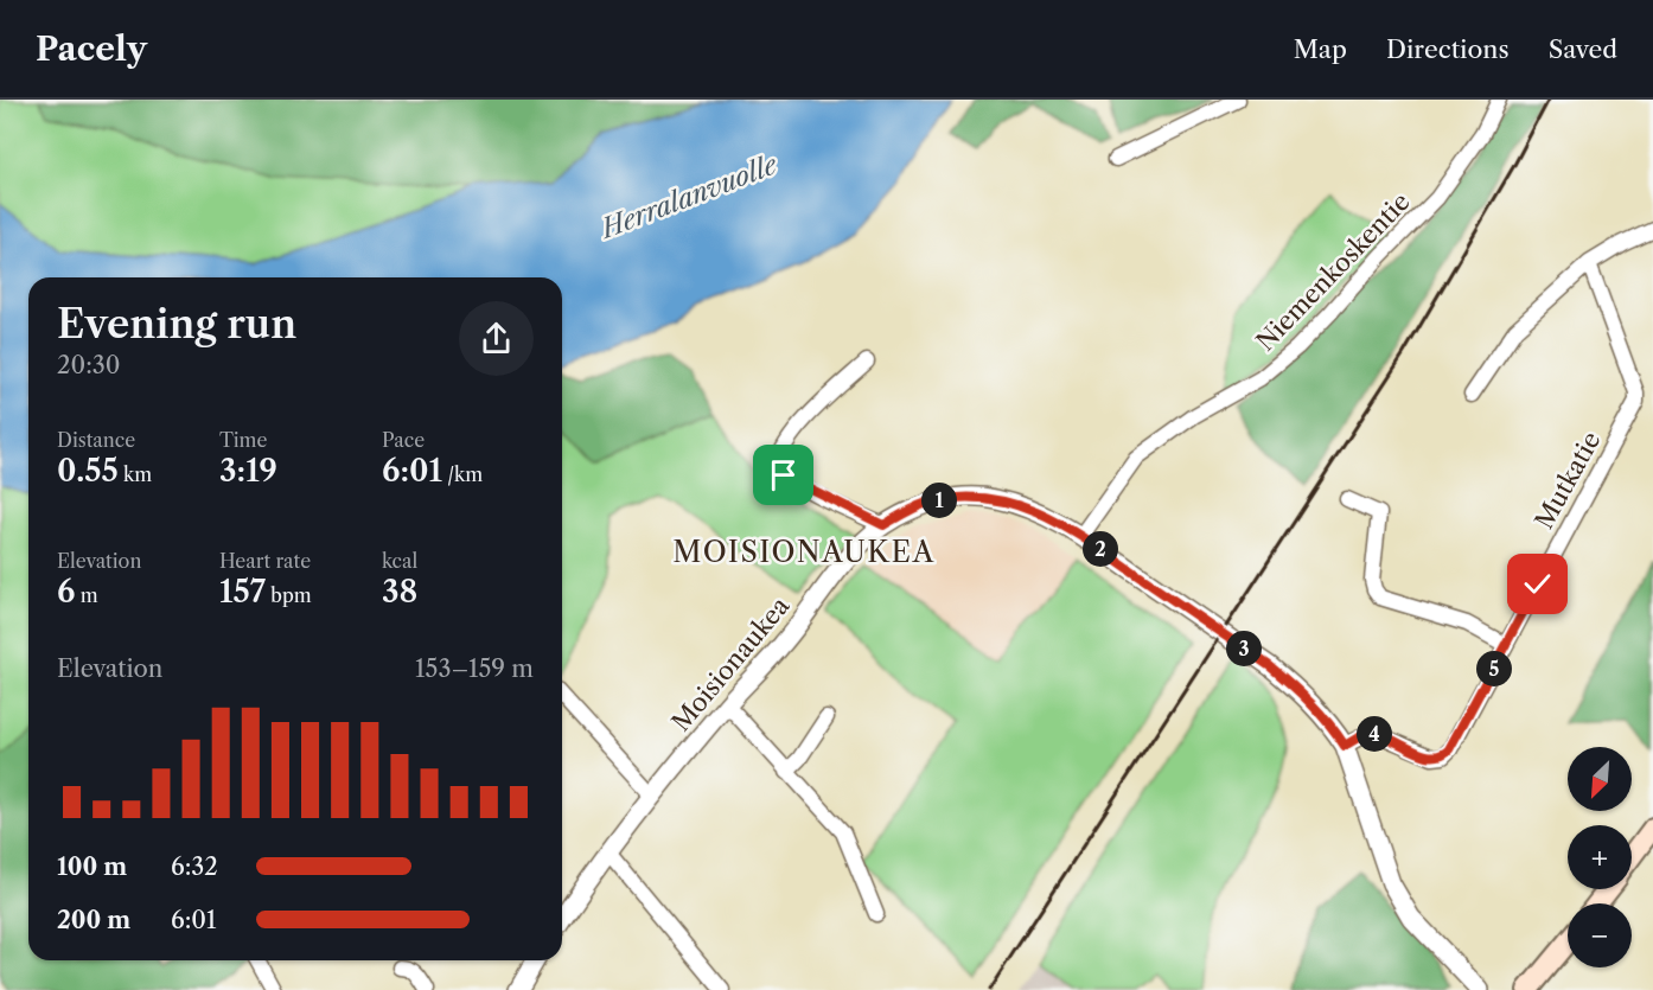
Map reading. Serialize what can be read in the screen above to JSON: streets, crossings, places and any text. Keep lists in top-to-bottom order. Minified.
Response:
{"streets":{"street":["Niemenkoskentie","Mutkatie","Moisionaukea"]},"crossings":[["Niemenkoskentie","Moisionaukea"],["Mutkatie","Moisionaukea"]],"districts":["MOISIONAUKEA"],"water":["Herralanvuolle"],"north":"bottom left","page":{"header":"Pacely","nav":["Map","Directions","Saved"],"heading":["Evening run","20:30"],"stats":[["Distance","0.55 km"],["Time","3:19"],["Pace","6:01 /km"],["Elevation","6 m"],["Heart rate","157 bpm"],["kcal","38"]],"pins":["1","2","3","5","4"],"chart":["Elevation","153–159 m"],"map_buttons":["+","−"],"list":[{"name":"100 m","note":"6:32"},{"name":"200 m","note":"6:01"}]}}
